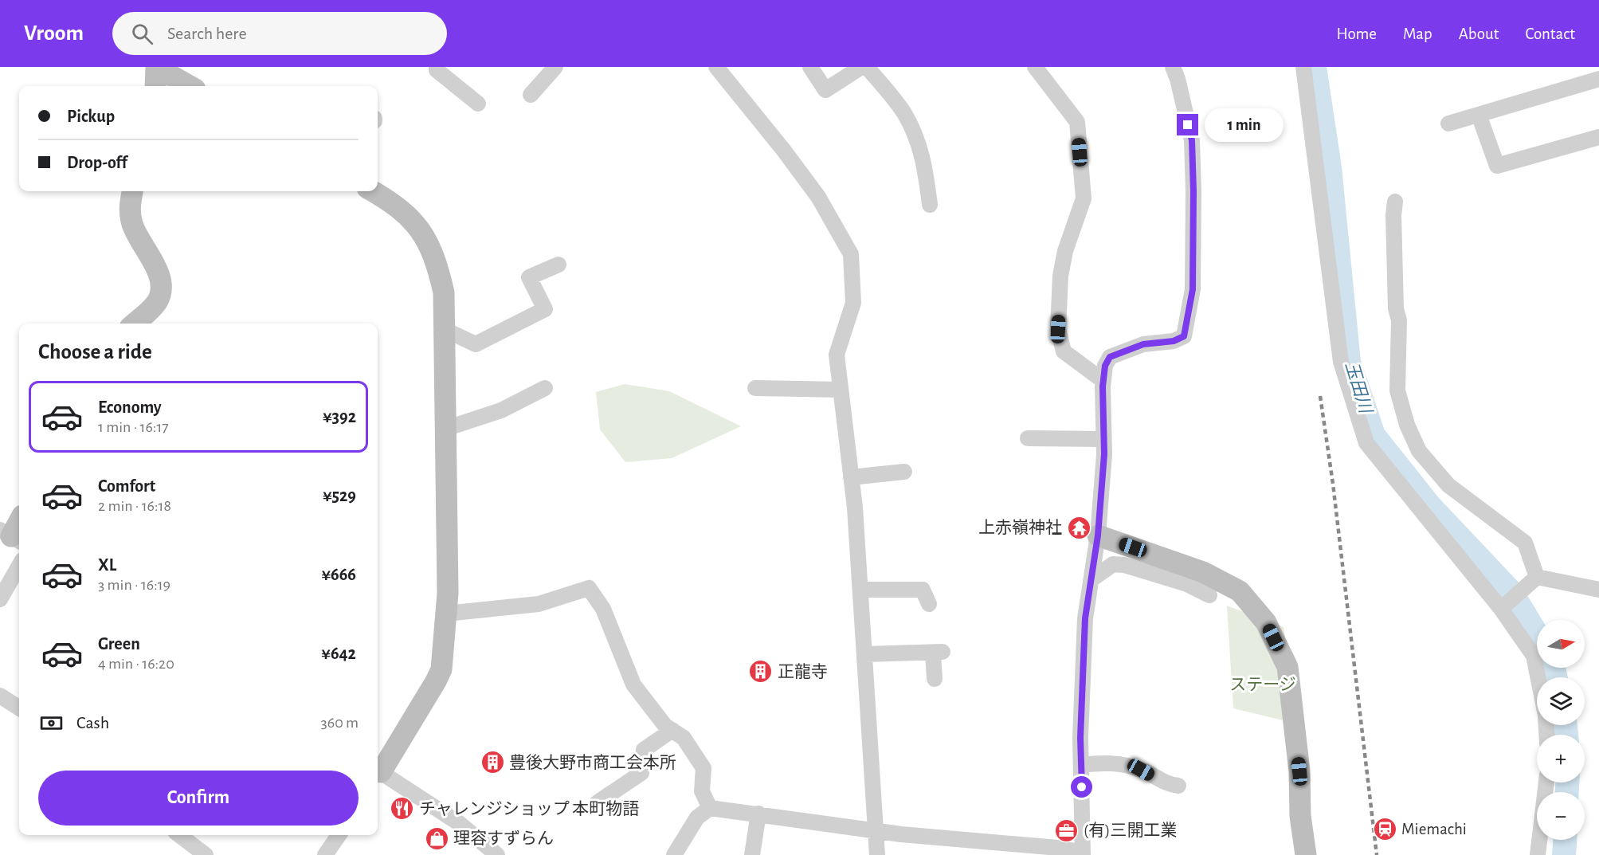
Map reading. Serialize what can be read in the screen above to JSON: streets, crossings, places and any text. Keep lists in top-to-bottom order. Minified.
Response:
{"water":["玉田川"],"parks":["ステージ"],"places":{"temple":["上赤嶺神社"],"building":["正龍寺","豊後大野市商工会本所"],"restaurant":["チャレンジショップ 本町物語"],"station":["Miemachi"],"office":["(有)三開工業"],"shop":["理容すずらん"]},"north":"right","page":{"header":"Vroom","search":"Search here","nav":["Home","Map","About","Contact"],"banner":["Pickup","Drop-off"],"bubble":"1 min","heading":"Choose a ride","list":[{"name":"Economy","note":"1 min · 16:17","value":"¥392"},{"name":"Comfort","note":"2 min · 16:18","value":"¥529"},{"name":"XL","note":"3 min · 16:19","value":"¥666"},{"name":"Green","note":"4 min · 16:20","value":"¥642"}],"map_buttons":["+","−"],"pay":["Cash","360 m"],"buttons":"Confirm"}}
